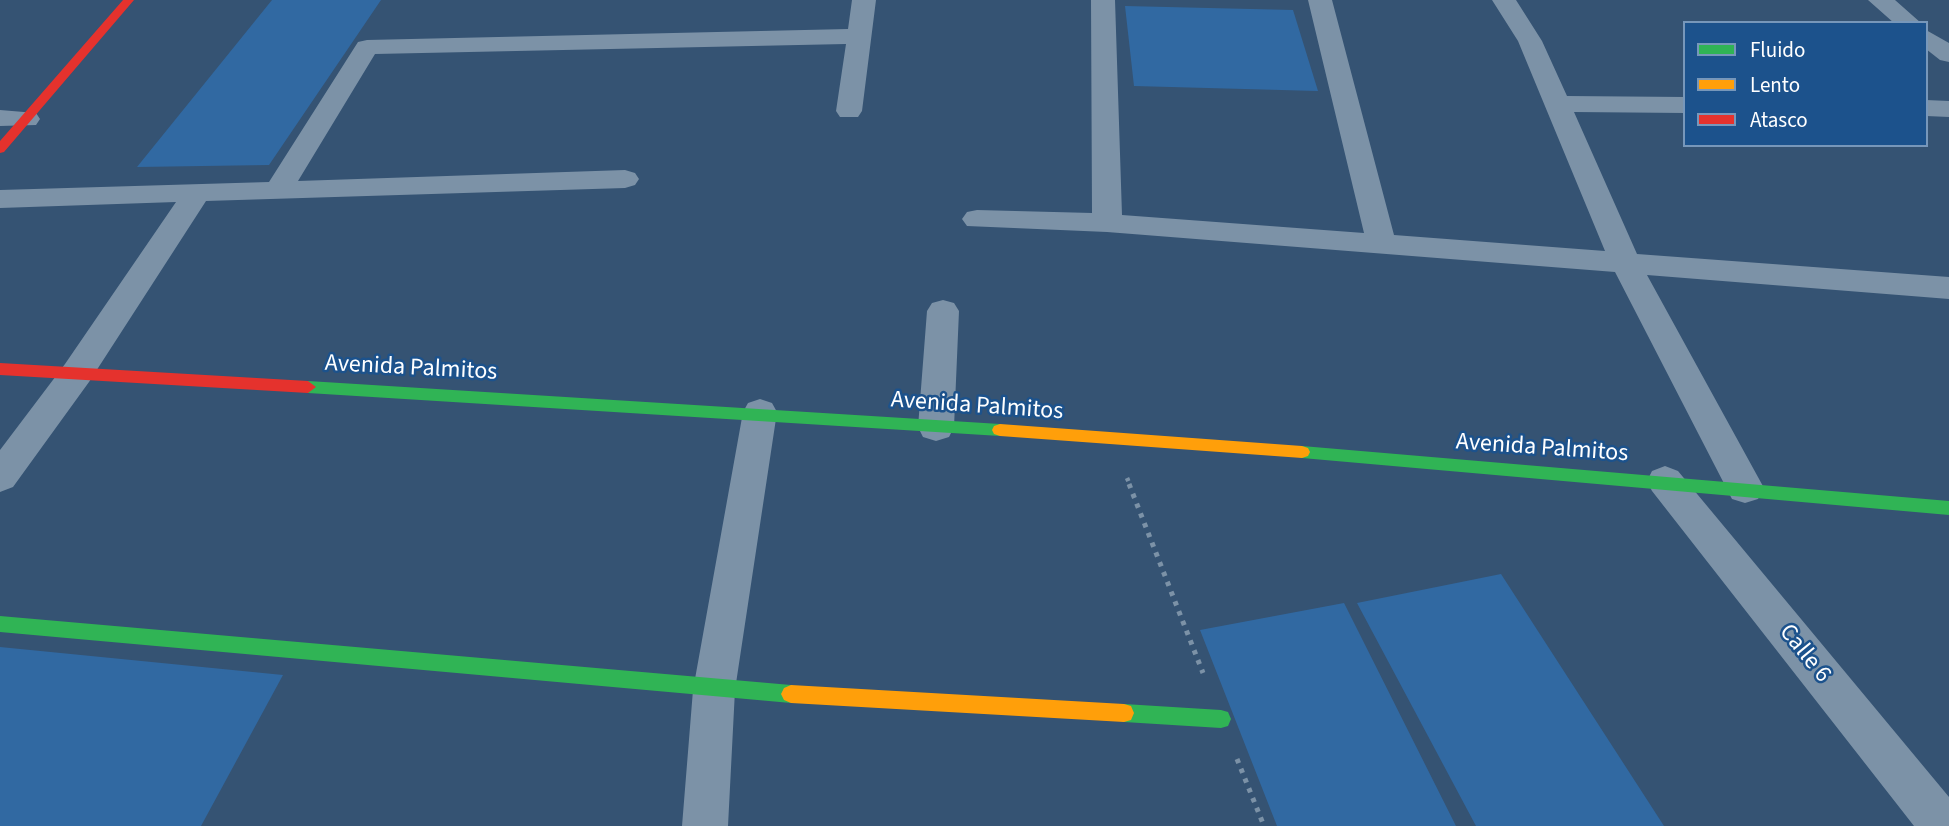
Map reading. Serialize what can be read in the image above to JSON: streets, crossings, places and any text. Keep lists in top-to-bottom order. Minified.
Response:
{"streets":{"street":["Avenida Palmitos","Calle 6"]},"crossings":[["Avenida Palmitos","Calle 6"]],"legend":["Fluido","Lento","Atasco"]}
